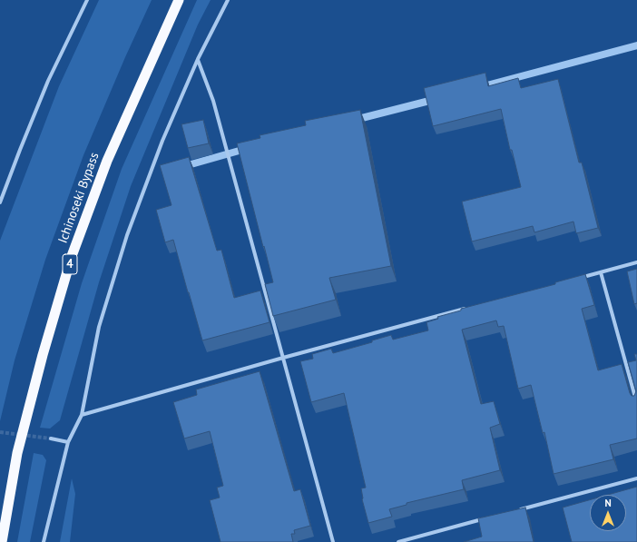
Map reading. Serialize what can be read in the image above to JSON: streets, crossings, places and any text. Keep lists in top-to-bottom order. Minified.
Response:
{"streets":{"highway":["Ichinoseki Bypass","4"]},"north":"top"}
